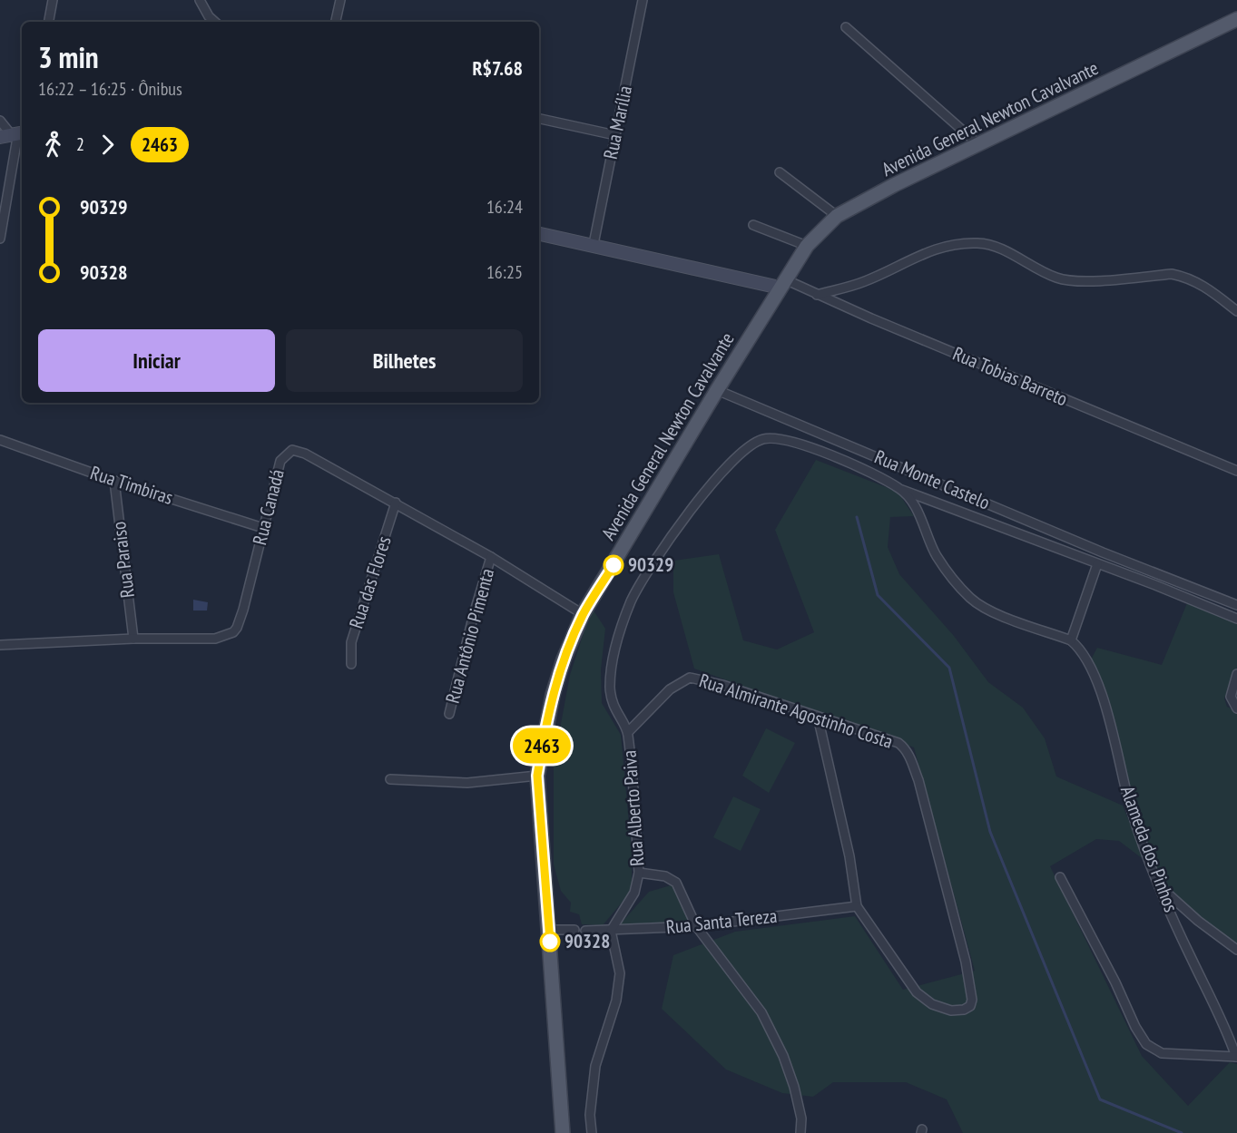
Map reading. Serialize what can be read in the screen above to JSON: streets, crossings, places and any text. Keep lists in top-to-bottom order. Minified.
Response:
{"streets":{"main road":["Avenida General Newton Cavalvante"],"street":["Rua Marília","Rua Tobias Barreto","Rua Monte Castelo","Rua Timbiras","Rua Canadá","Rua Paraiso","Rua das Flores","Rua Antônio Pimenta","Rua Almirante Agostinho Costa","Rua Alberto Paiva","Alameda dos Pinhos","Rua Santa Tereza"]},"crossings":[["Avenida General Newton Cavalvante","Rua Tobias Barreto"],["Avenida General Newton Cavalvante","Rua Monte Castelo"],["Avenida General Newton Cavalvante","Rua Canadá"],["Rua Timbiras","Rua Canadá"],["Rua Timbiras","Rua Paraiso"],["Rua Canadá","Rua Paraiso"],["Rua Canadá","Rua das Flores"],["Rua Canadá","Rua Antônio Pimenta"],["Rua Almirante Agostinho Costa","Rua Alberto Paiva"],["Rua Almirante Agostinho Costa","Rua Santa Tereza"],["Rua Alberto Paiva","Rua Santa Tereza"]],"places":["90329","90328"],"lines":["bus line 2463"],"page":{"on_map":"2463","heading":["3 min","16:22 – 16:25 · Ônibus","R$7.68"],"legs":["2","2463"],"list":[{"name":"90329","value":"16:24"},{"name":"90328","value":"16:25"}],"buttons":["Iniciar","Bilhetes"]}}
